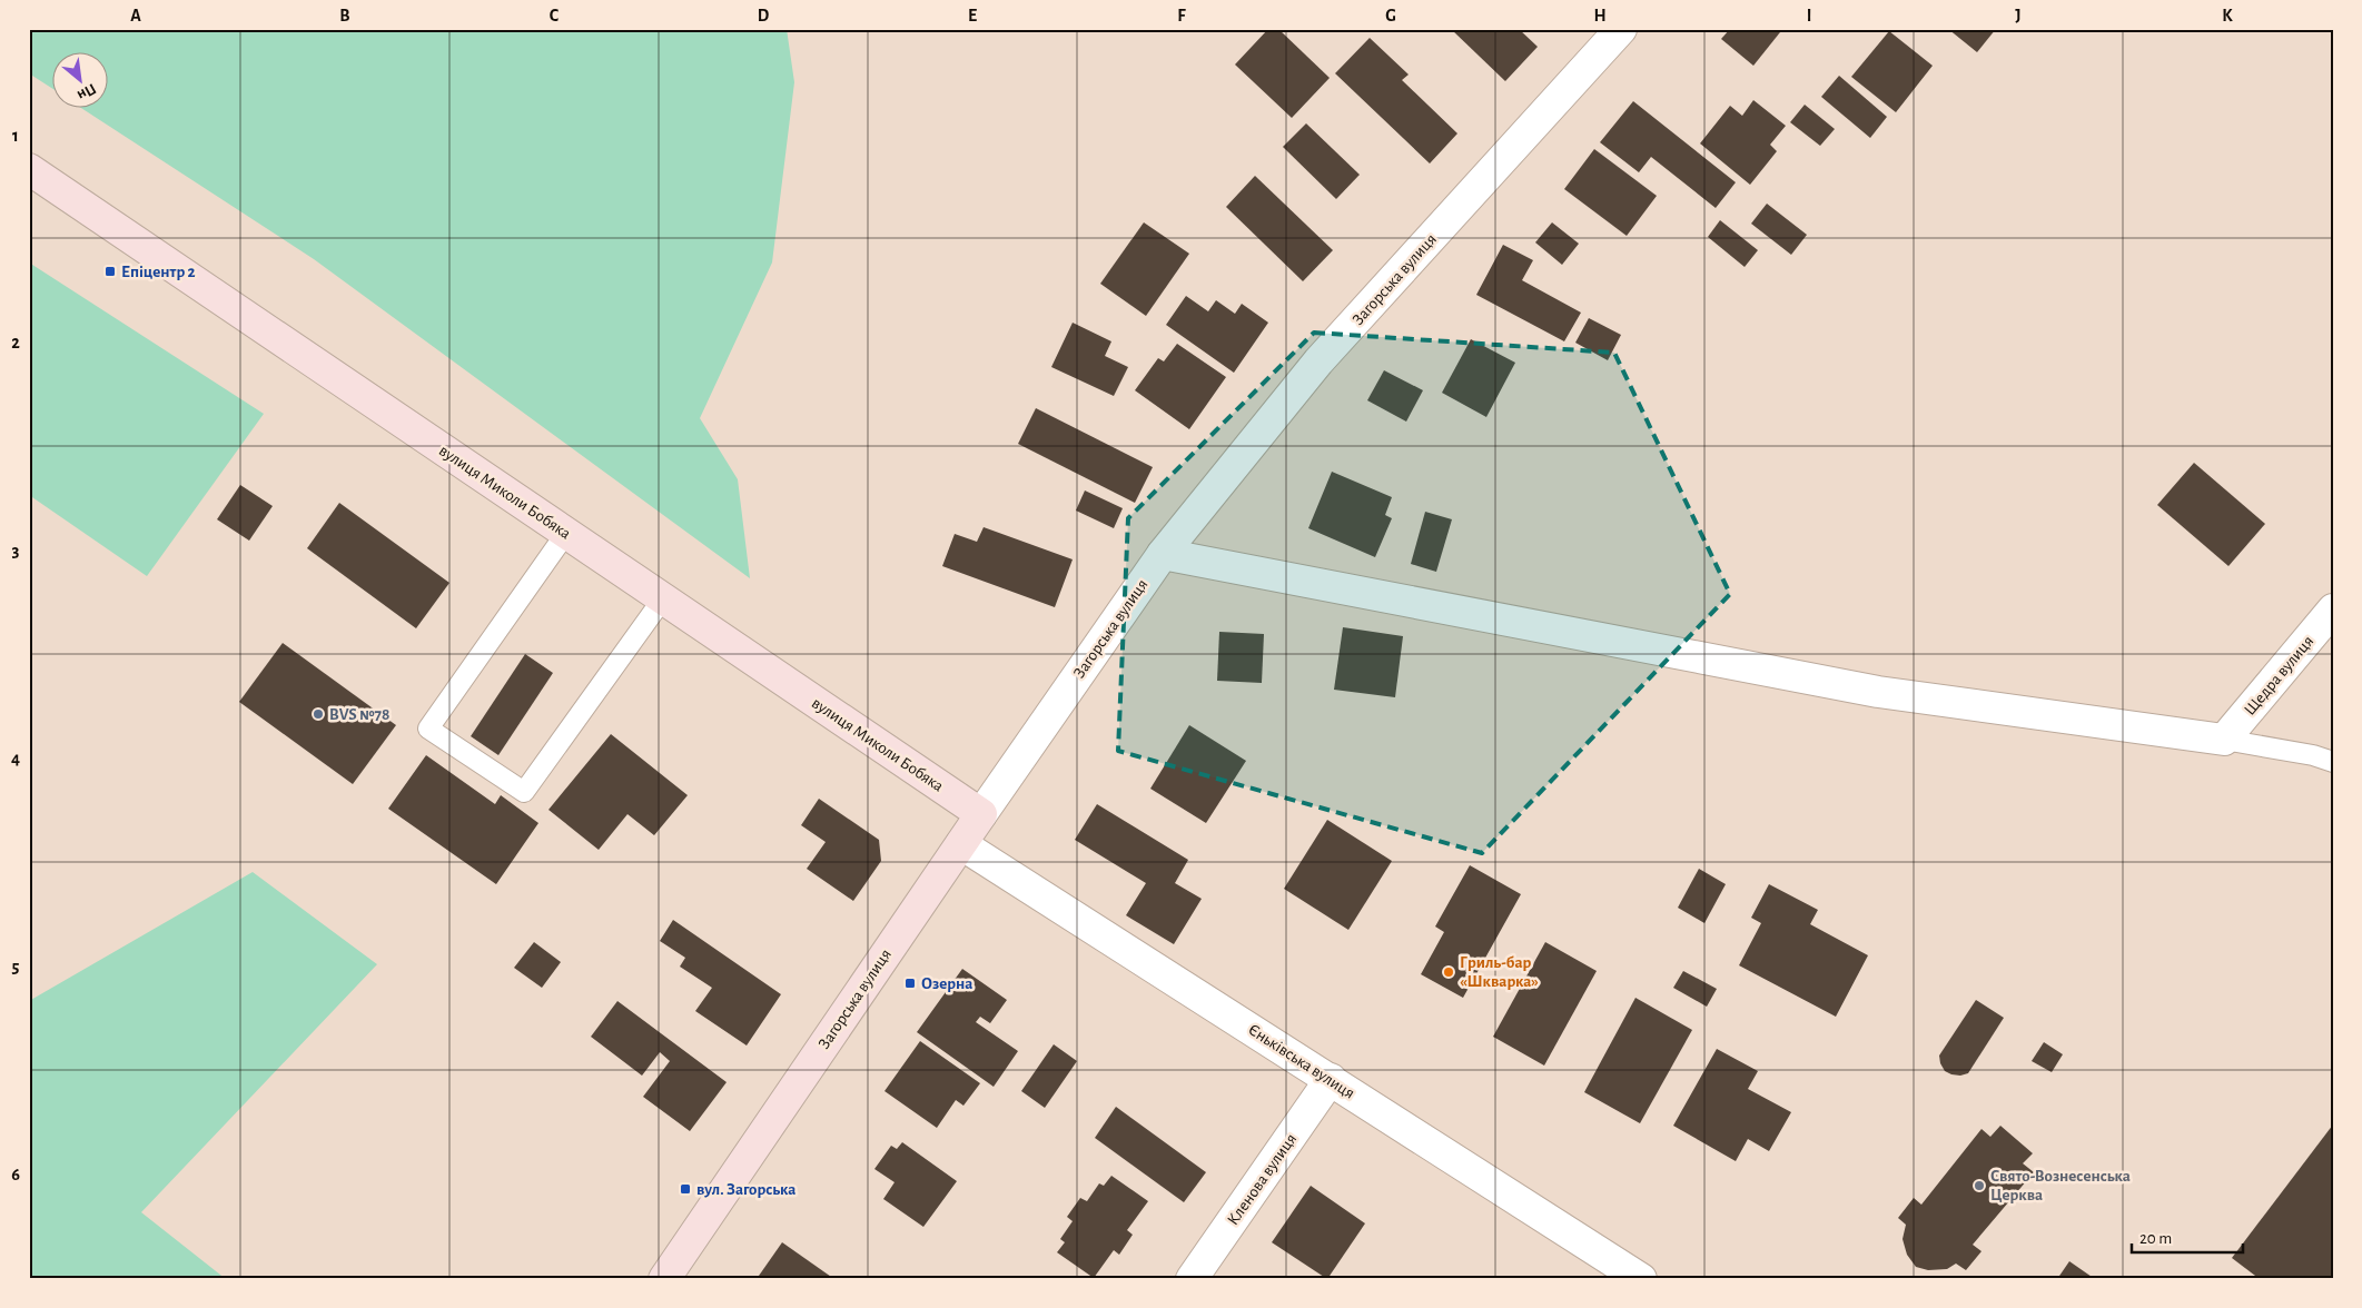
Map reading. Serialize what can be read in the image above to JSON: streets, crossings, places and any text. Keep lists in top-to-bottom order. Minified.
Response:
{"streets":{"street":["Загорська вулиця","вулиця Миколи Бобяка","Щедра вулиця","Єньківська вулиця","Кленова вулиця"]},"crossings":[["Загорська вулиця","вулиця Миколи Бобяка"],["Загорська вулиця","Єньківська вулиця"],["Єньківська вулиця","Кленова вулиця"]],"places":{"transit":["Епіцентр 2","Озерна","вул. Загорська"],"other":["BVS №78","Гриль-бар «Шкварка»","Свято-Вознесенська Церква"]},"scale_bar":"20 m","north":"bottom right","grid":{"columns":["A","B","C","D","E","F","G","H","I","J","K"],"rows":["1","2","3","4","5","6"]}}
